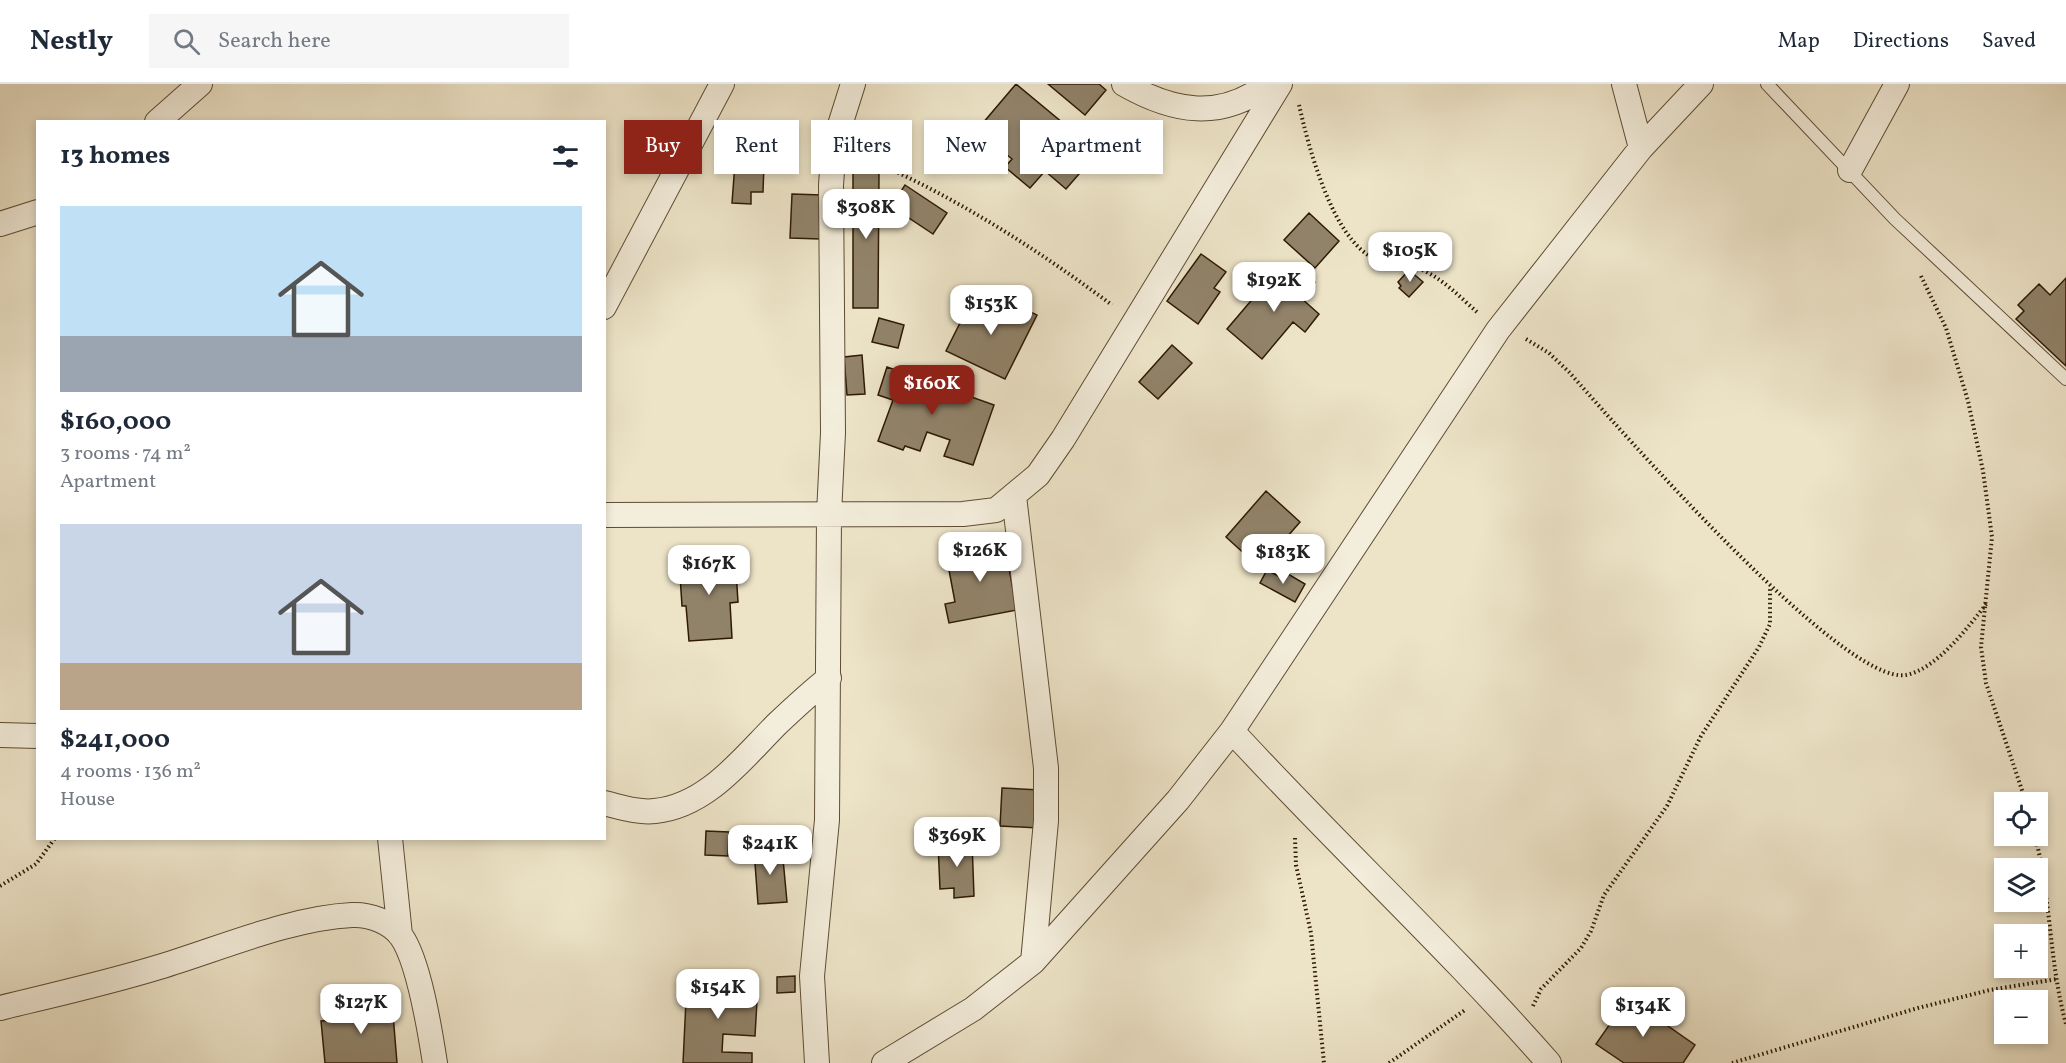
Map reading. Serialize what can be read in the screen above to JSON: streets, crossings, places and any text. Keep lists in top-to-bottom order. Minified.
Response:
{"page":{"header":"Nestly","search":"Search here","nav":["Map","Directions","Saved"],"chip":["Buy","Rent","Filters","New","Apartment"],"heading":"13 homes","price":["$308K","$105K","$192K","$153K","$160K","$126K","$183K","$167K","$369K","$241K","$154K","$127K","$134K"],"list":[{"name":"$160,000","note":"3 rooms · 74 m² · Apartment"},{"name":"$241,000","note":"4 rooms · 136 m² · House"}],"map_buttons":["+","−"]}}
